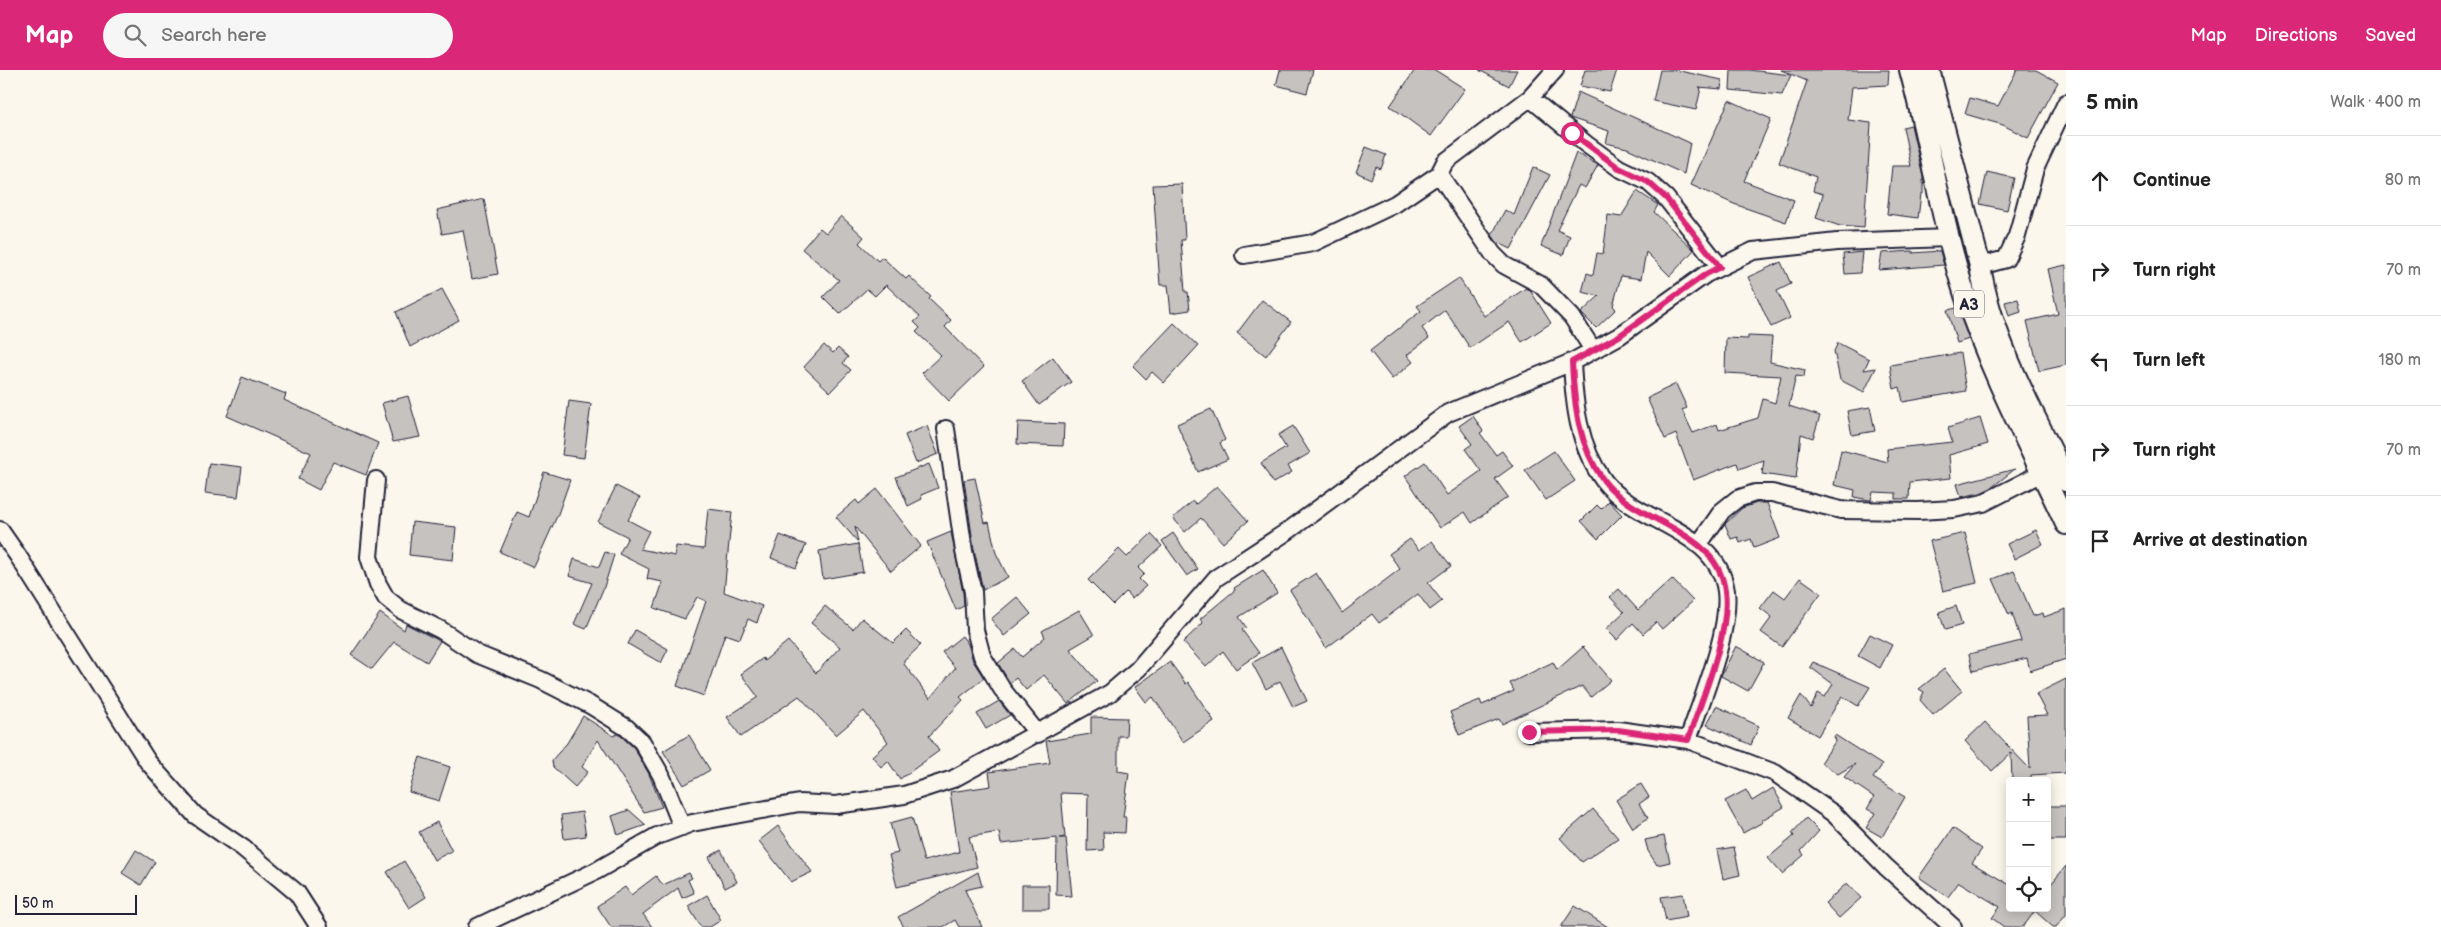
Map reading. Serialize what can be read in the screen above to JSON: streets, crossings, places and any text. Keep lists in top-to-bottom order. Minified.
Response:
{"streets":{"main road":["A3"]},"scale_bar":"50 m","page":{"header":"Map","search":"Search here","nav":["Map","Directions","Saved"],"heading":["5 min","Walk · 400 m"],"list":[["Continue","80 m"],["Turn right","70 m"],["Turn left","180 m"],["Turn right","70 m"],"Arrive at destination"],"map_buttons":["+","−"],"scale":"50 m"}}
